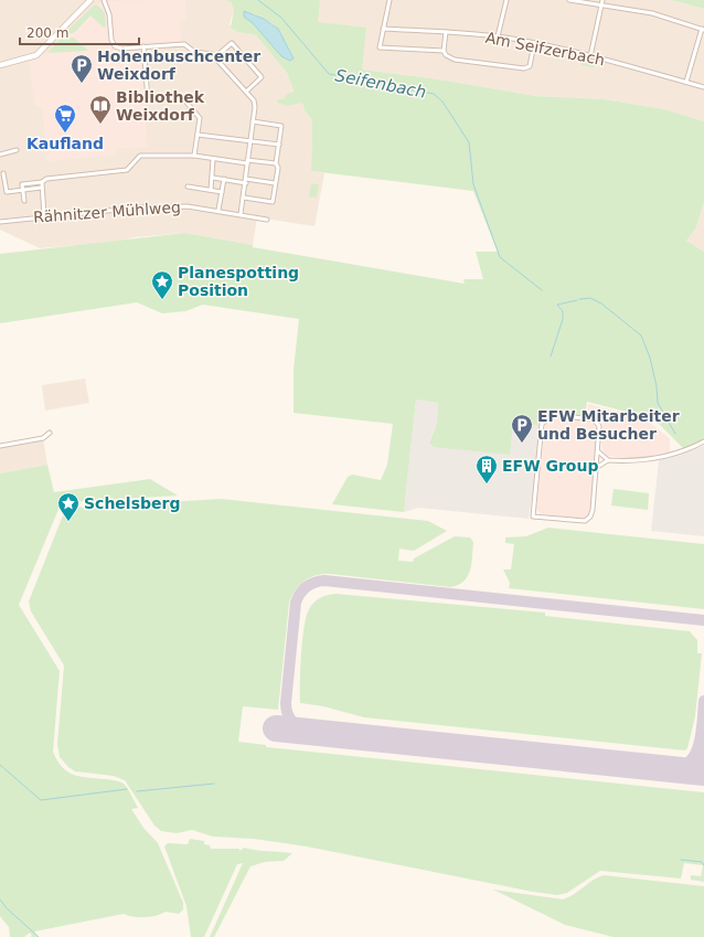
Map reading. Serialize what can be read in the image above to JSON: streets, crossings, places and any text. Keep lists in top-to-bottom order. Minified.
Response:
{"streets":{"street":["Am Seifzerbach","Rähnitzer Mühlweg"]},"water":["Seifenbach"],"places":{"parking":["Hohenbuschcenter Weixdorf","EFW Mitarbeiter und Besucher"],"library":["Bibliothek Weixdorf"],"supermarket":["Kaufland"],"place":["Planespotting Position","Schelsberg"],"building":["EFW Group"]},"scale_bar":"200 m"}
